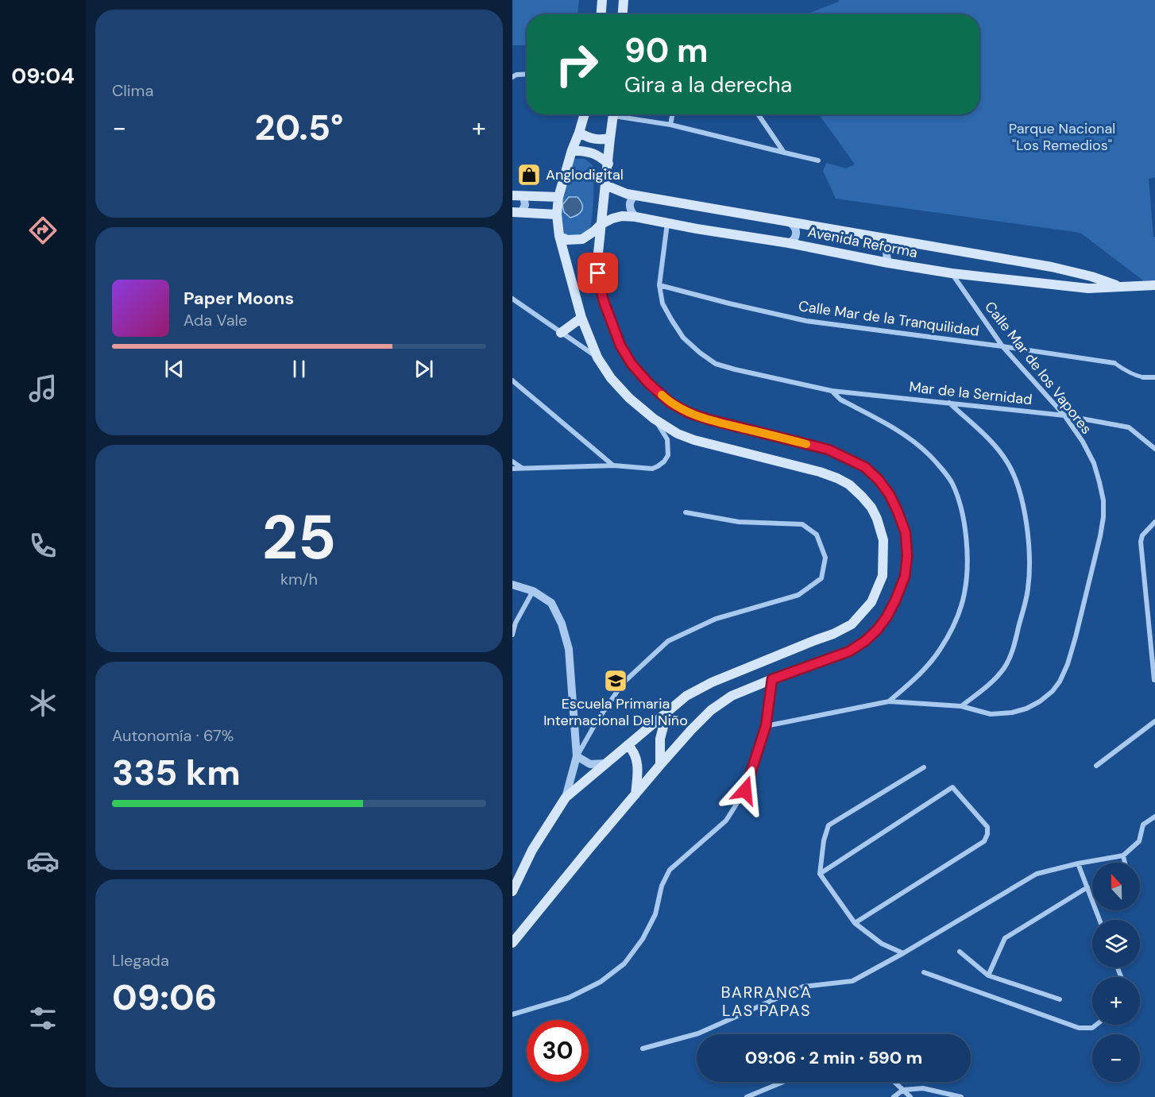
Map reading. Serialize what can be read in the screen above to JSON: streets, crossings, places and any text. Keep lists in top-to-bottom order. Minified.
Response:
{"streets":{"main road":["Avenida Reforma"],"street":["Calle Mar de la Tranquilidad","Calle Mar de los Vapores","Mar de la Sernidad"]},"crossings":[["Avenida Reforma","Calle Mar de los Vapores"],["Calle Mar de la Tranquilidad","Calle Mar de los Vapores"],["Calle Mar de la Tranquilidad","Mar de la Sernidad"],["Calle Mar de los Vapores","Mar de la Sernidad"]],"districts":["BARRANCA LAS PAPAS"],"parks":["Parque Nacional \"Los Remedios\""],"places":{"shop":["Anglodigital"],"school or university":["Escuela Primaria Internacional Del Niño"]},"north":"top","page":{"tabs":"09:04","tile":["Clima",["25","km/h"],["Autonomía · 67%","335 km"],["Llegada","09:06"]],"turn":["90 m","Gira a la derecha"],"heat":["−","20.5°","+"],"song":["Paper Moons","Ada Vale"],"map_buttons":["+","−"],"limit":"30","trip":"09:06 · 2 min · 590 m"}}
